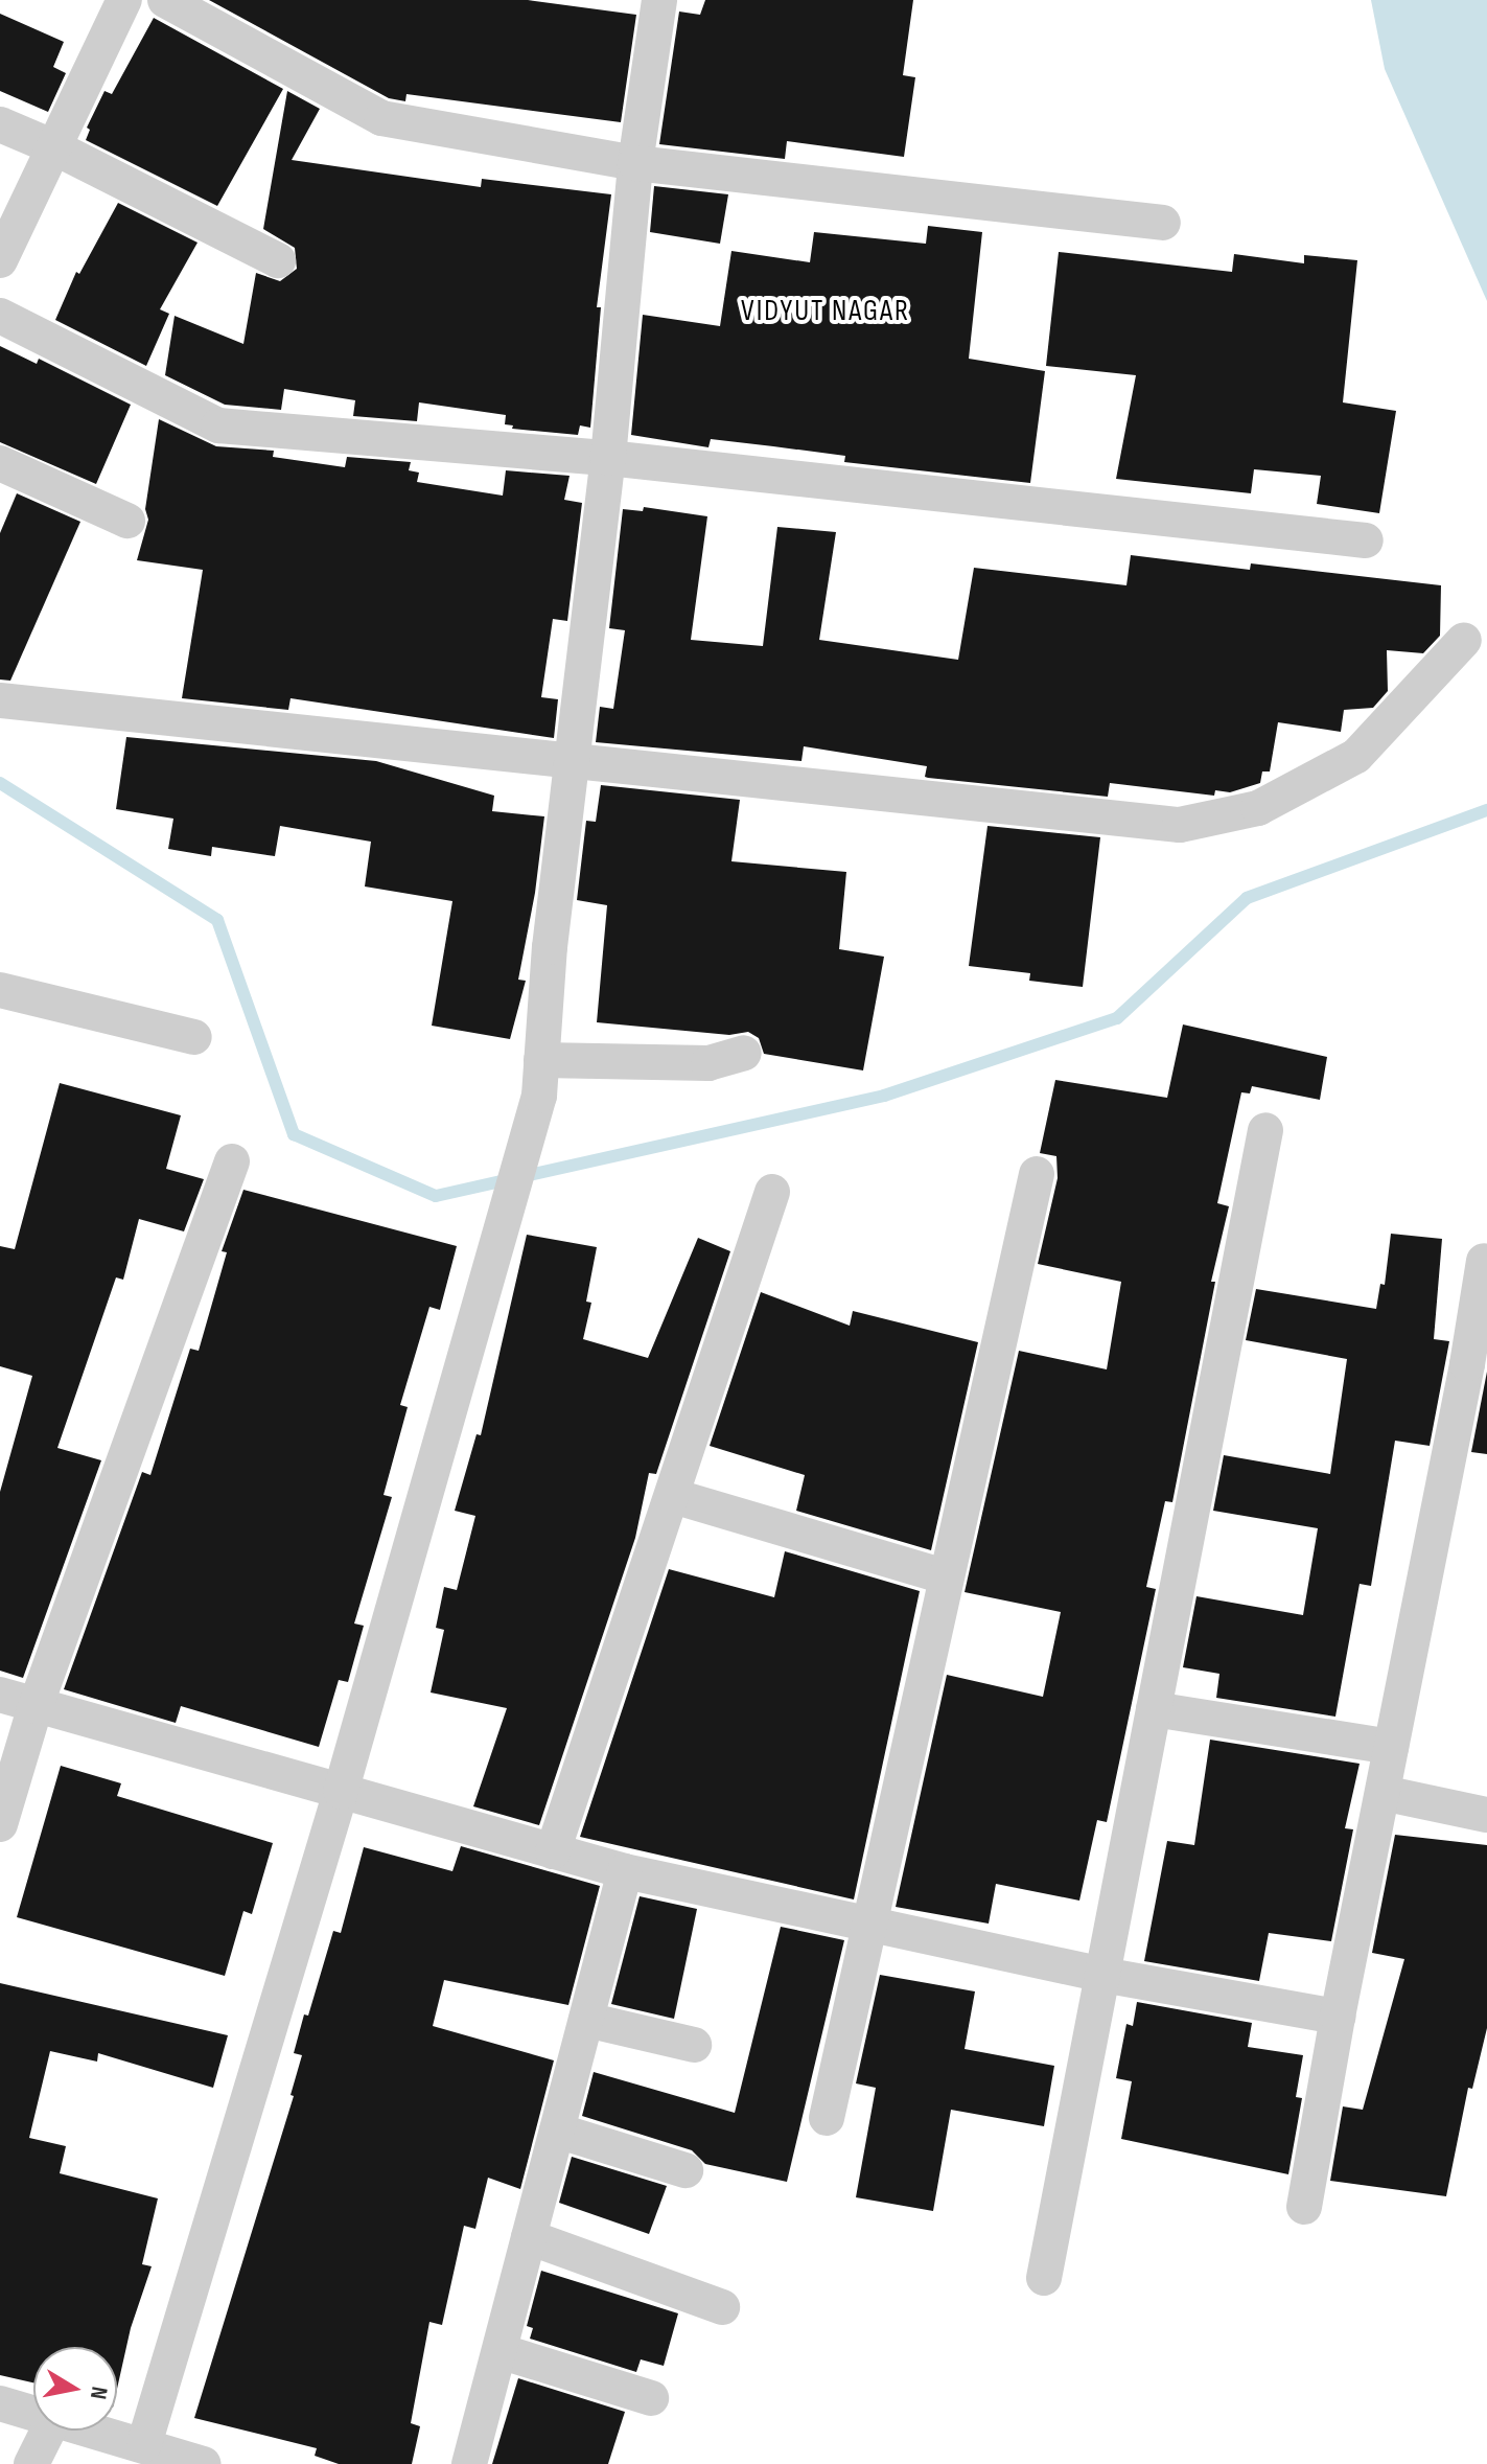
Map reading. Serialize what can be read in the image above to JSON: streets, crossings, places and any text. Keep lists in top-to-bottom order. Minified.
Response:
{"districts":["VIDYUT NAGAR"],"north":"right"}
